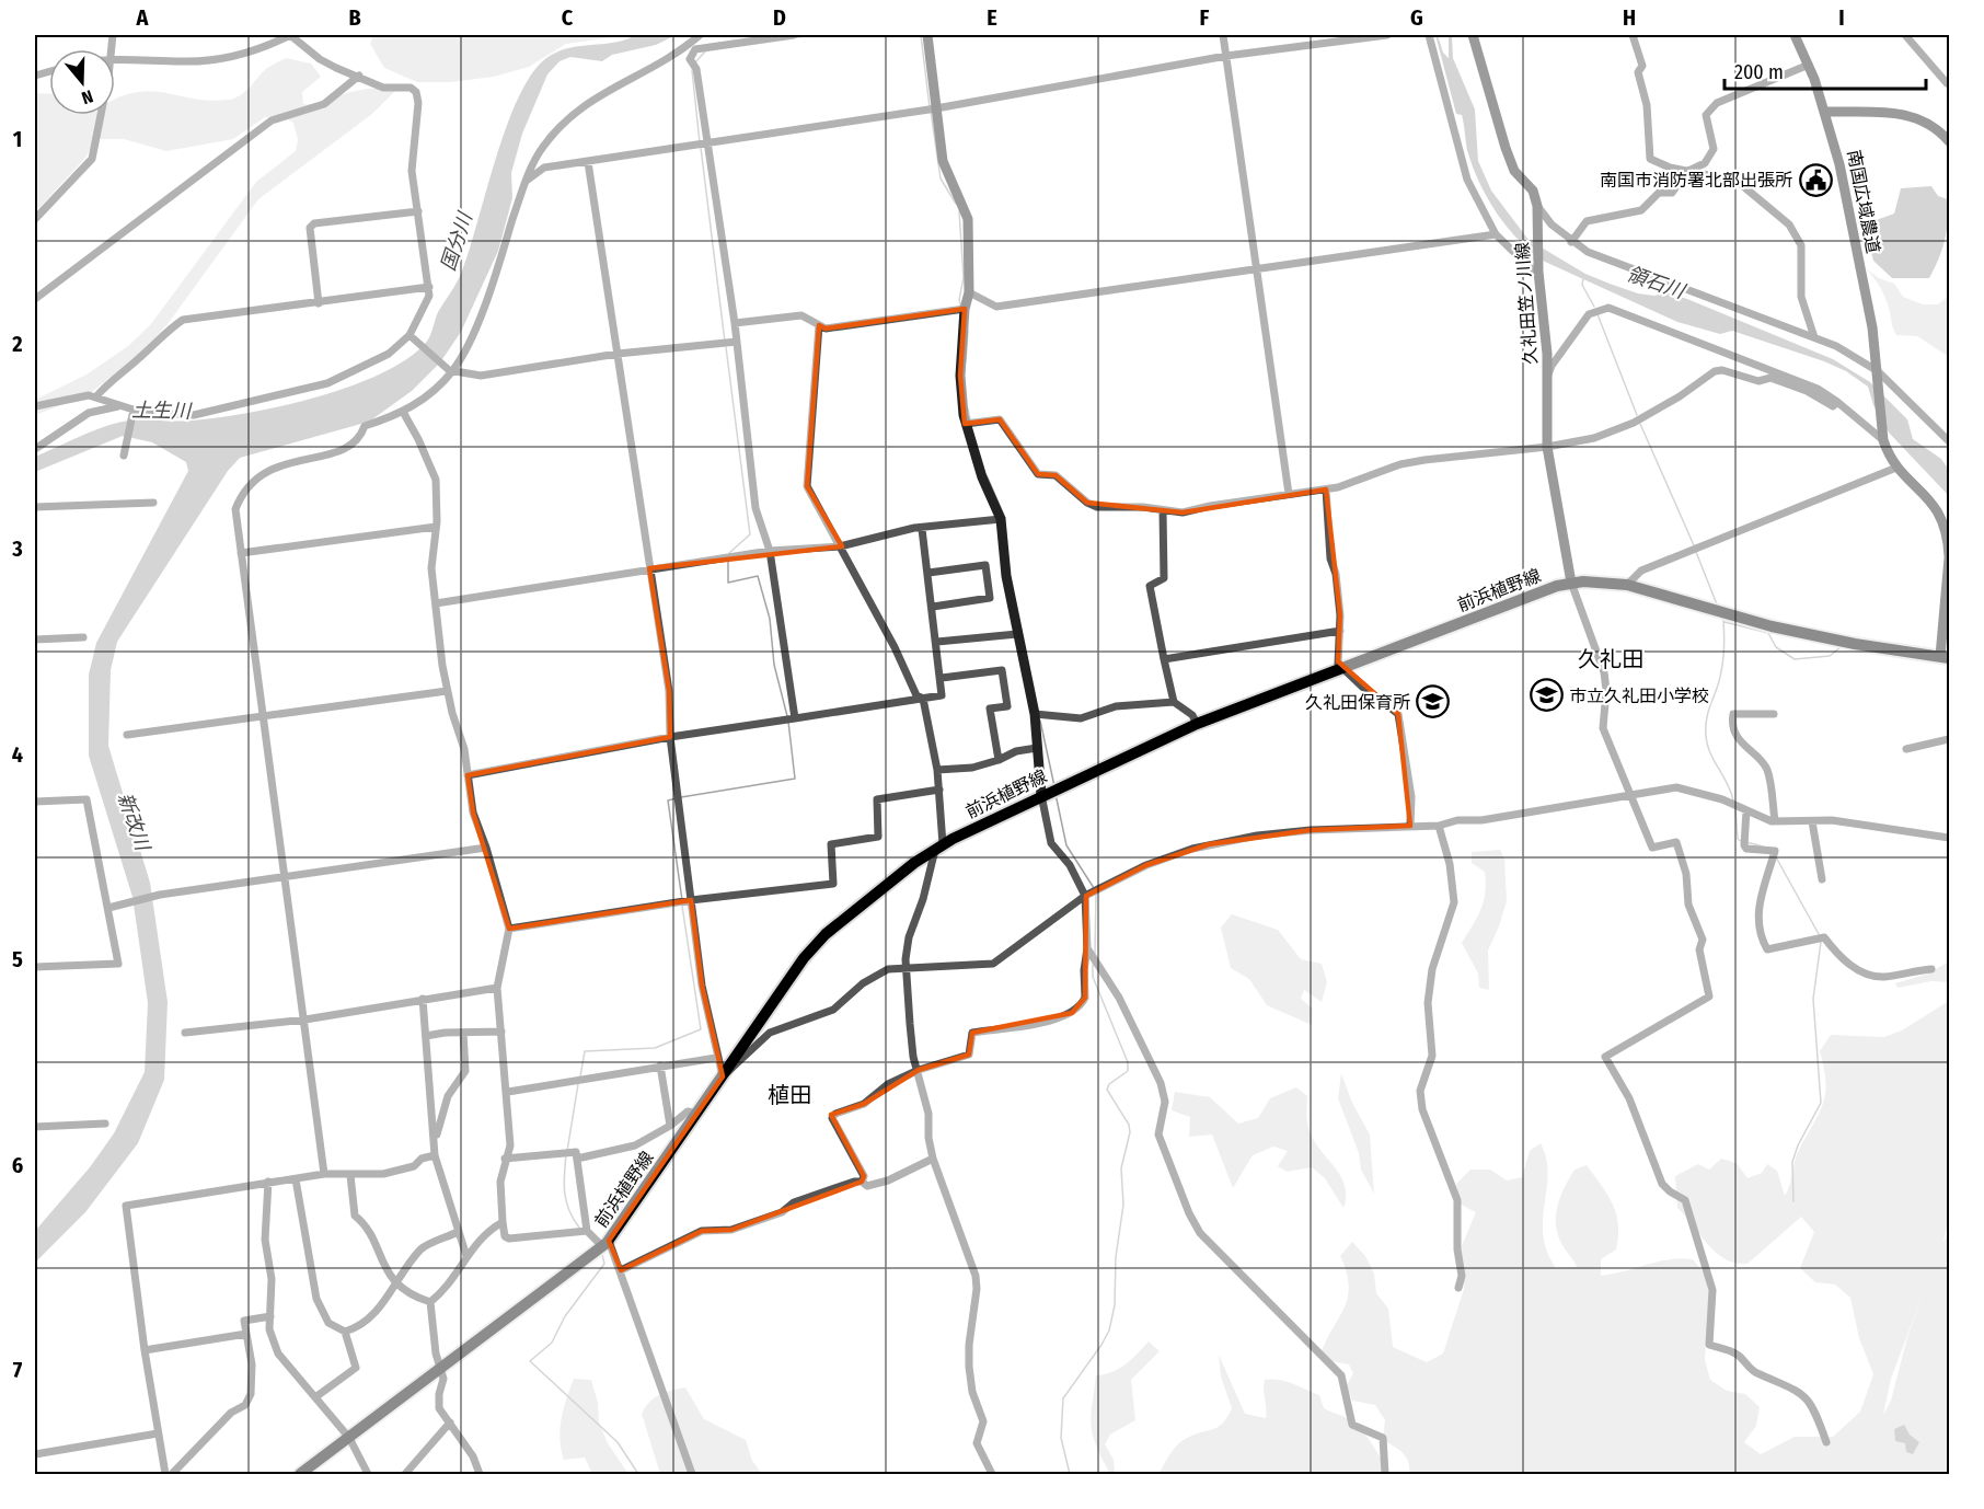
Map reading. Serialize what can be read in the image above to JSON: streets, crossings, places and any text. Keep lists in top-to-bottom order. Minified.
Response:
{"streets":{"main road":["前浜植野線"],"street":["南国広域農道","久礼田笠ノ川線"]},"crossings":[["久礼田笠ノ川線","前浜植野線"]],"districts":["久礼田","植田"],"water":["国分川","領石川","土生川","新改川"],"places":{"public building":["南国市消防署北部出張所"],"school or university":["市立久礼田小学校","久礼田保育所"]},"scale_bar":"200 m","north":"bottom","grid":{"columns":["A","B","C","D","E","F","G","H","I"],"rows":["1","2","3","4","5","6","7"]}}
